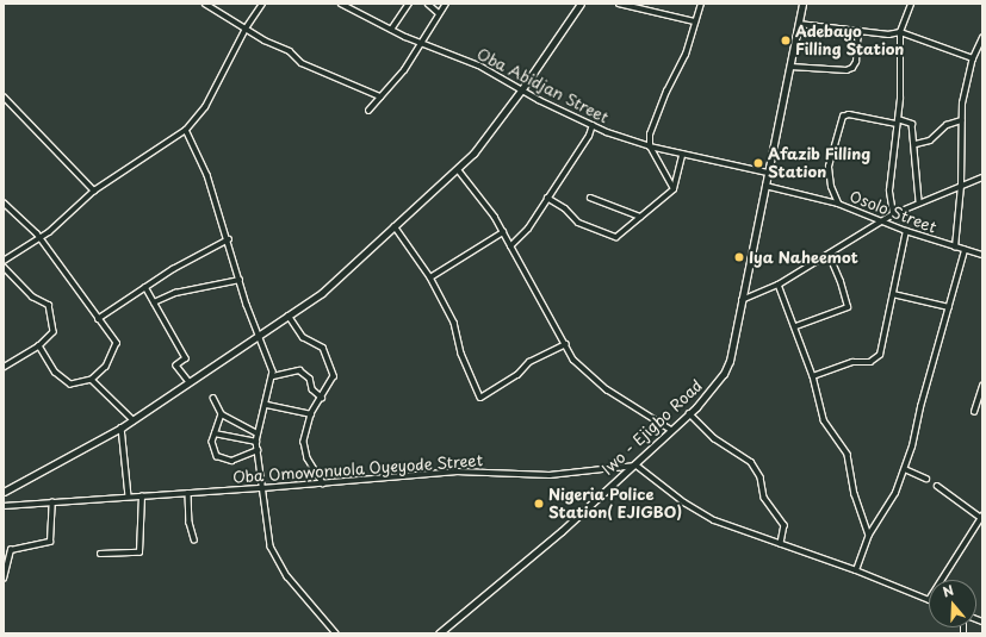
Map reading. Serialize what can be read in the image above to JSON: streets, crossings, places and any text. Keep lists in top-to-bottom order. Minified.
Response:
{"streets":{"main road":["Iwo - Ejigbo Road"],"street":["Oba Abidjan Street","Osolo Street","Oba Omowonuola Oyeyode Street"]},"crossings":[["Oba Abidjan Street","Iwo - Ejigbo Road"],["Osolo Street","Iwo - Ejigbo Road"],["Iwo - Ejigbo Road","Oba Omowonuola Oyeyode Street"]],"places":["Adebayo Filling Station","Afazib Filling Station","Iya Naheemot","Nigeria Police Station( EJIGBO)"],"north":"top"}
